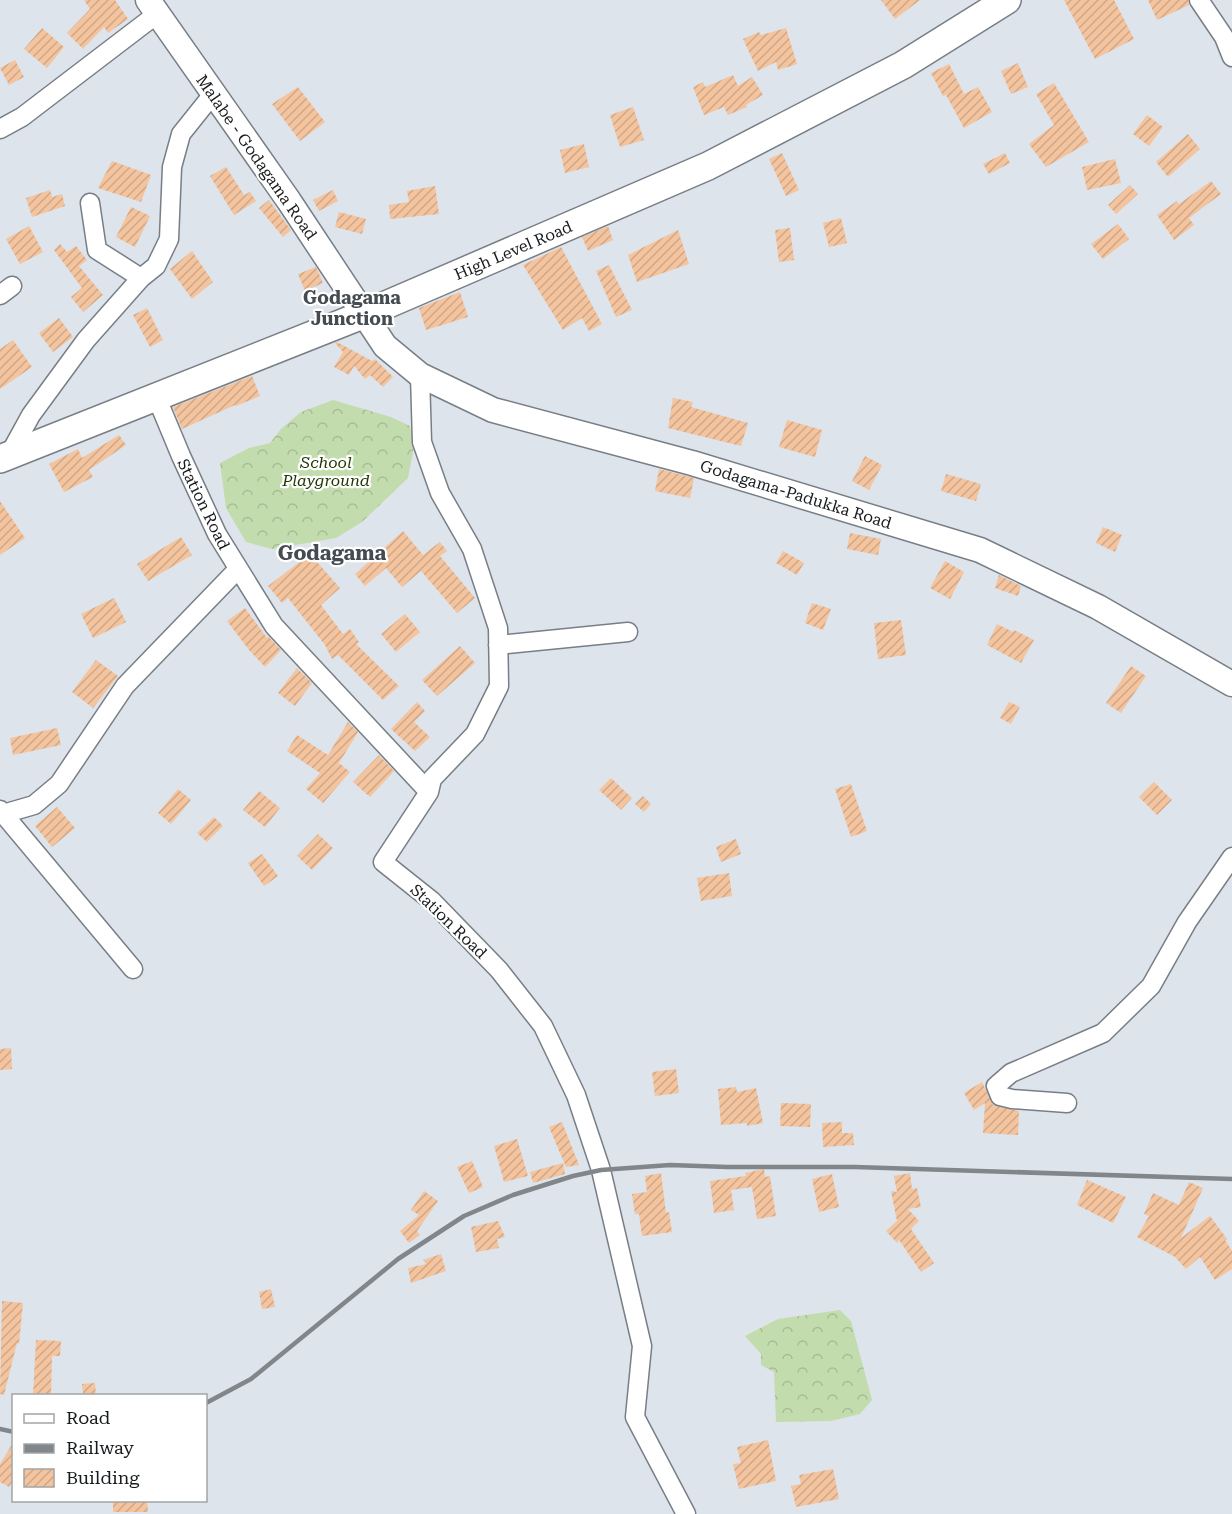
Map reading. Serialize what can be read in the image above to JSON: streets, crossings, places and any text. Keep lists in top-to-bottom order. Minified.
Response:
{"streets":{"highway":["High Level Road"],"main road":["Malabe - Godagama Road","Godagama-Padukka Road"],"street":["Station Road"]},"crossings":[["Malabe - Godagama Road","High Level Road"],["Malabe - Godagama Road","Godagama-Padukka Road"],["High Level Road","Godagama-Padukka Road"],["High Level Road","Station Road"]],"districts":["Godagama Junction","Godagama"],"parks":["School Playground"],"legend":["Road","Railway","Building"]}
